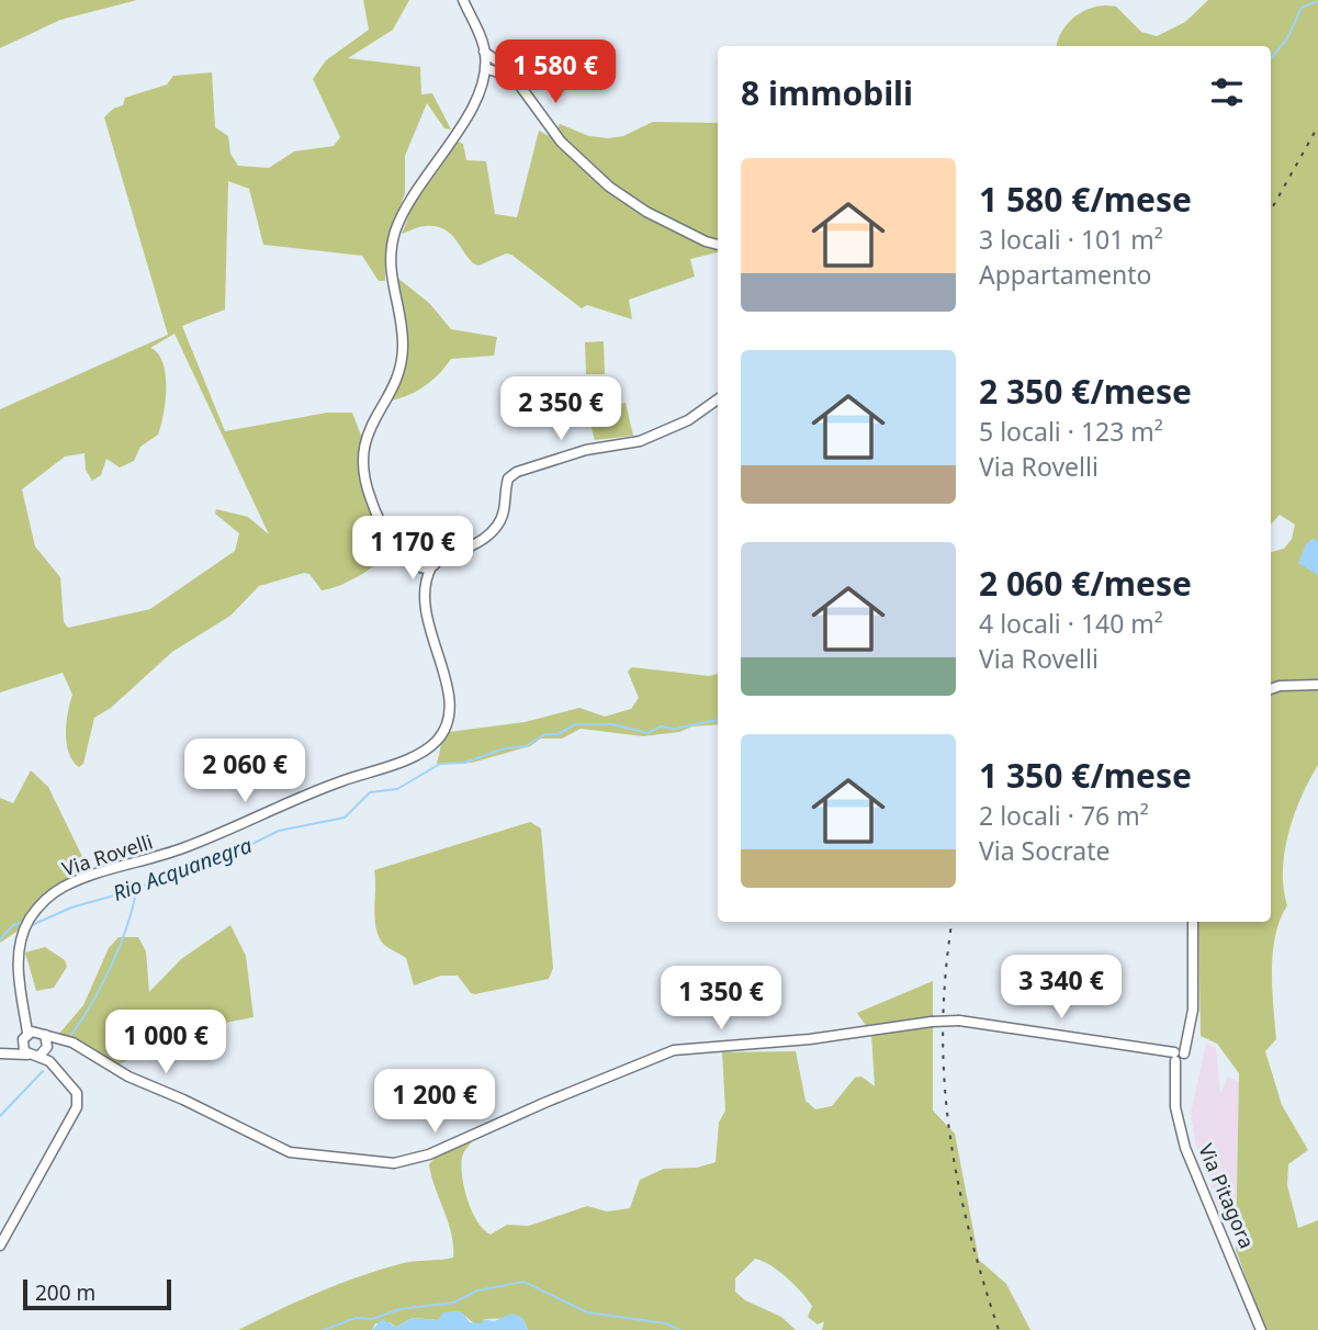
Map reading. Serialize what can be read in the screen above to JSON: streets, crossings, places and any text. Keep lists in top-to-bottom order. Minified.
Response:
{"streets":{"street":["Via Rovelli","Via Pitagora"]},"water":["Rio Acquanegra"],"scale_bar":"200 m","page":{"price":["1 580 €","2 350 €","1 170 €","2 060 €","3 340 €","1 350 €","1 000 €","1 200 €"],"heading":"8 immobili","list":[{"name":"1 580 €/mese","note":"3 locali · 101 m² · Appartamento"},{"name":"2 350 €/mese","note":"5 locali · 123 m² · Via Rovelli"},{"name":"2 060 €/mese","note":"4 locali · 140 m² · Via Rovelli"},{"name":"1 350 €/mese","note":"2 locali · 76 m² · Via Socrate"}],"scale":"200 m"}}
